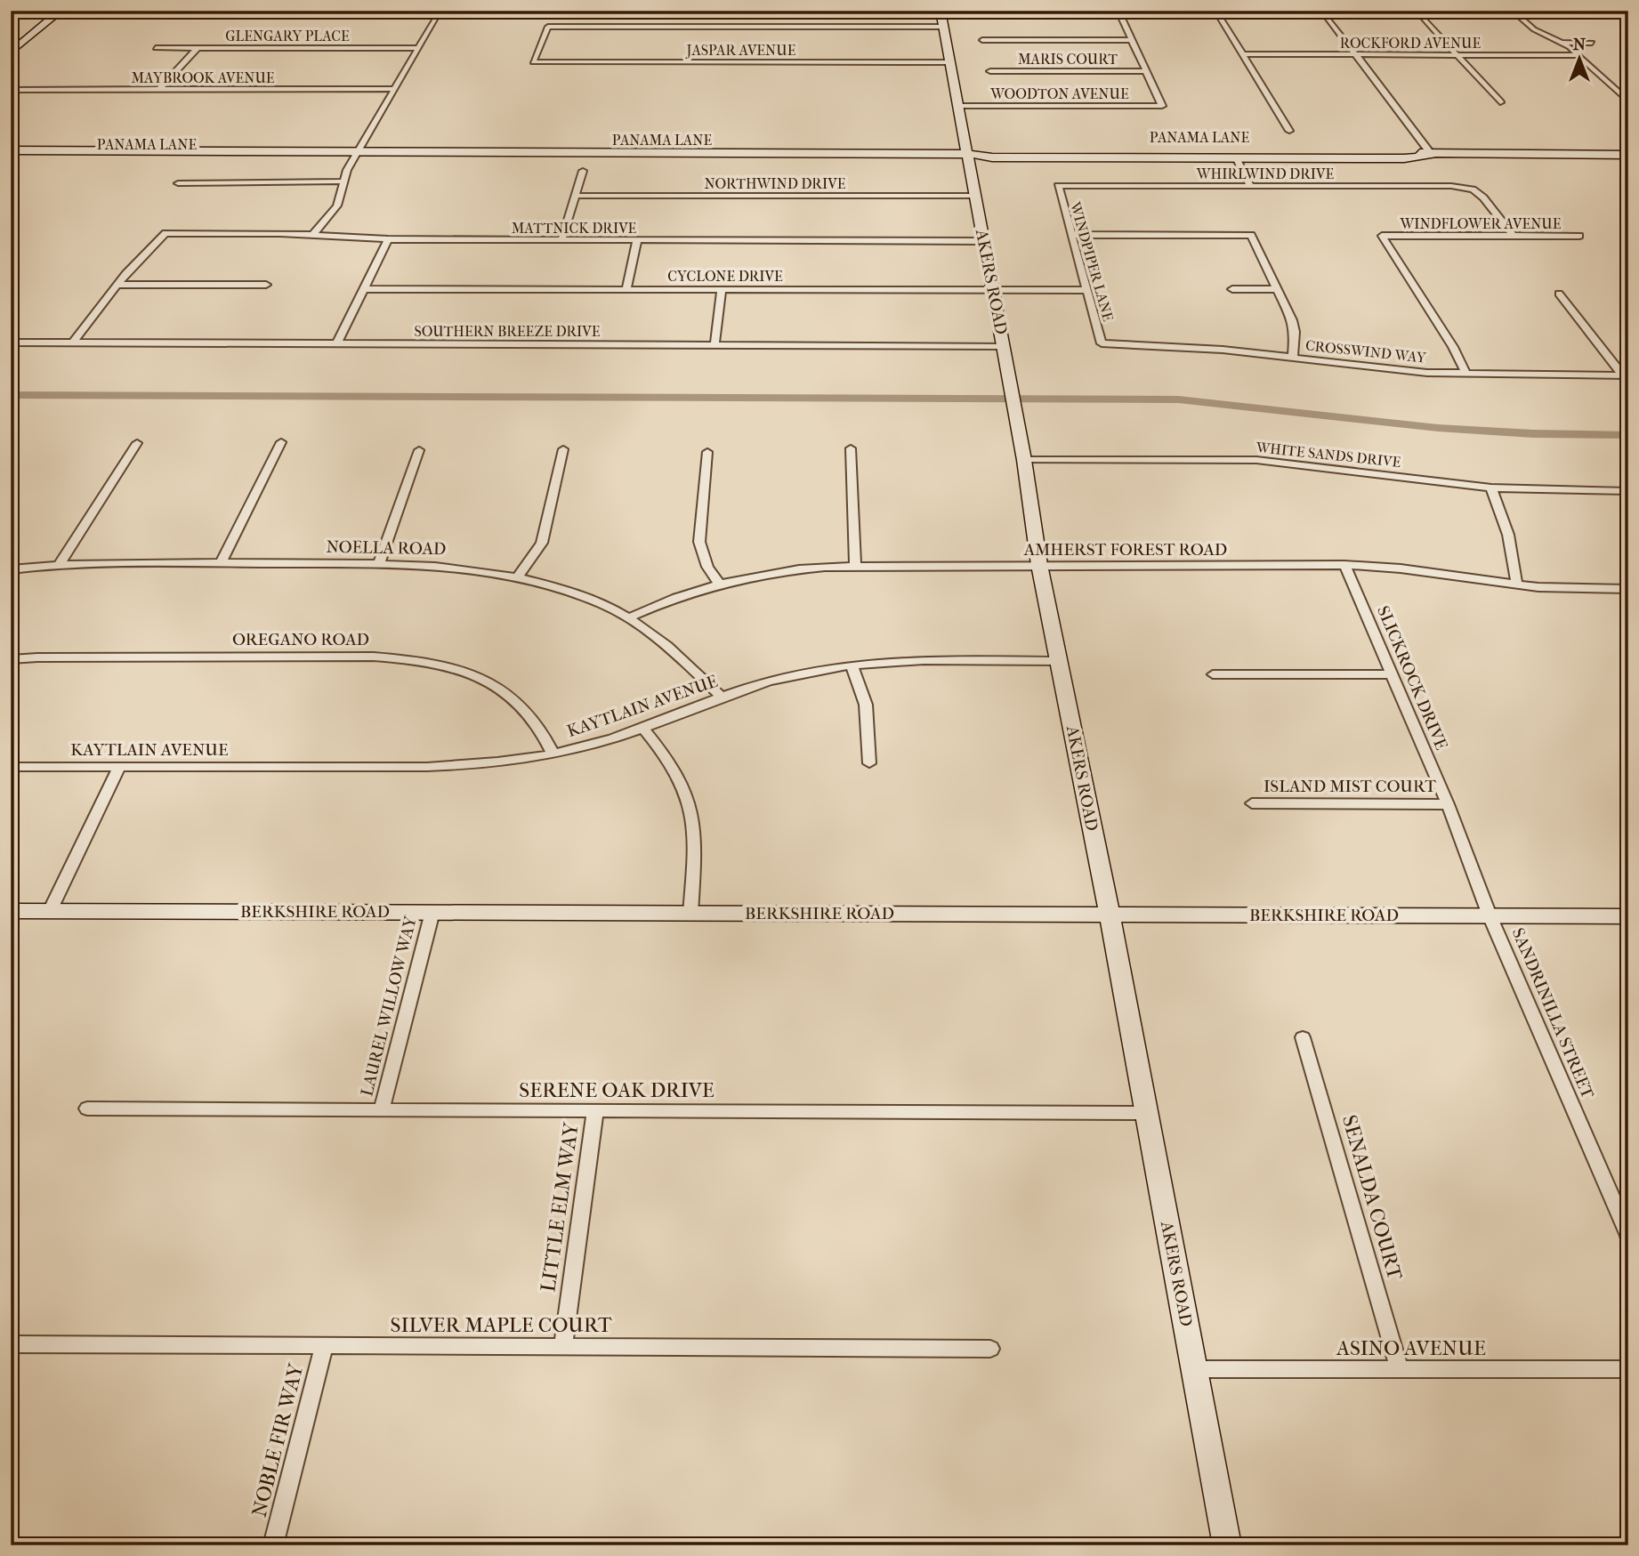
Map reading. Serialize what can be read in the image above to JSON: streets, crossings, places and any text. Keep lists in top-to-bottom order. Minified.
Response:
{"streets":{"street":["GLENGARY PLACE","ROCKFORD AVENUE","JASPAR AVENUE","MARIS COURT","MAYBROOK AVENUE","WOODTON AVENUE","PANAMA LANE","WHIRLWIND DRIVE","NORTHWIND DRIVE","WINDFLOWER AVENUE","MATTNICK DRIVE","WINDPIPER LANE","CYCLONE DRIVE","AKERS ROAD","SOUTHERN BREEZE DRIVE","CROSSWIND WAY","WHITE SANDS DRIVE","NOELLA ROAD","AMHERST FOREST ROAD","OREGANO ROAD","SLICKROCK DRIVE","KAYTLAIN AVENUE","ISLAND MIST COURT","BERKSHIRE ROAD","LAUREL WILLOW WAY","SANDRINILLA STREET","SERENE OAK DRIVE","SENALDA COURT","LITTLE ELM WAY","SILVER MAPLE COURT","ASINO AVENUE","NOBLE FIR WAY"]},"crossings":[["JASPAR AVENUE","AKERS ROAD"],["MARIS COURT","WOODTON AVENUE"],["WOODTON AVENUE","AKERS ROAD"],["PANAMA LANE","AKERS ROAD"],["WHIRLWIND DRIVE","WINDFLOWER AVENUE"],["WHIRLWIND DRIVE","WINDPIPER LANE"],["NORTHWIND DRIVE","AKERS ROAD"],["WINDFLOWER AVENUE","CROSSWIND WAY"],["MATTNICK DRIVE","AKERS ROAD"],["WINDPIPER LANE","CYCLONE DRIVE"],["WINDPIPER LANE","CROSSWIND WAY"],["CYCLONE DRIVE","AKERS ROAD"],["AKERS ROAD","SOUTHERN BREEZE DRIVE"],["AKERS ROAD","WHITE SANDS DRIVE"],["AKERS ROAD","AMHERST FOREST ROAD"],["AKERS ROAD","KAYTLAIN AVENUE"],["AKERS ROAD","BERKSHIRE ROAD"],["AKERS ROAD","SERENE OAK DRIVE"],["AKERS ROAD","ASINO AVENUE"],["NOELLA ROAD","AMHERST FOREST ROAD"],["NOELLA ROAD","KAYTLAIN AVENUE"],["AMHERST FOREST ROAD","SLICKROCK DRIVE"],["OREGANO ROAD","KAYTLAIN AVENUE"],["SLICKROCK DRIVE","ISLAND MIST COURT"],["SLICKROCK DRIVE","SANDRINILLA STREET"],["ISLAND MIST COURT","SANDRINILLA STREET"],["BERKSHIRE ROAD","LAUREL WILLOW WAY"],["BERKSHIRE ROAD","SANDRINILLA STREET"],["LAUREL WILLOW WAY","SERENE OAK DRIVE"],["SERENE OAK DRIVE","LITTLE ELM WAY"],["SENALDA COURT","ASINO AVENUE"],["LITTLE ELM WAY","SILVER MAPLE COURT"],["SILVER MAPLE COURT","NOBLE FIR WAY"]],"north":"top"}
